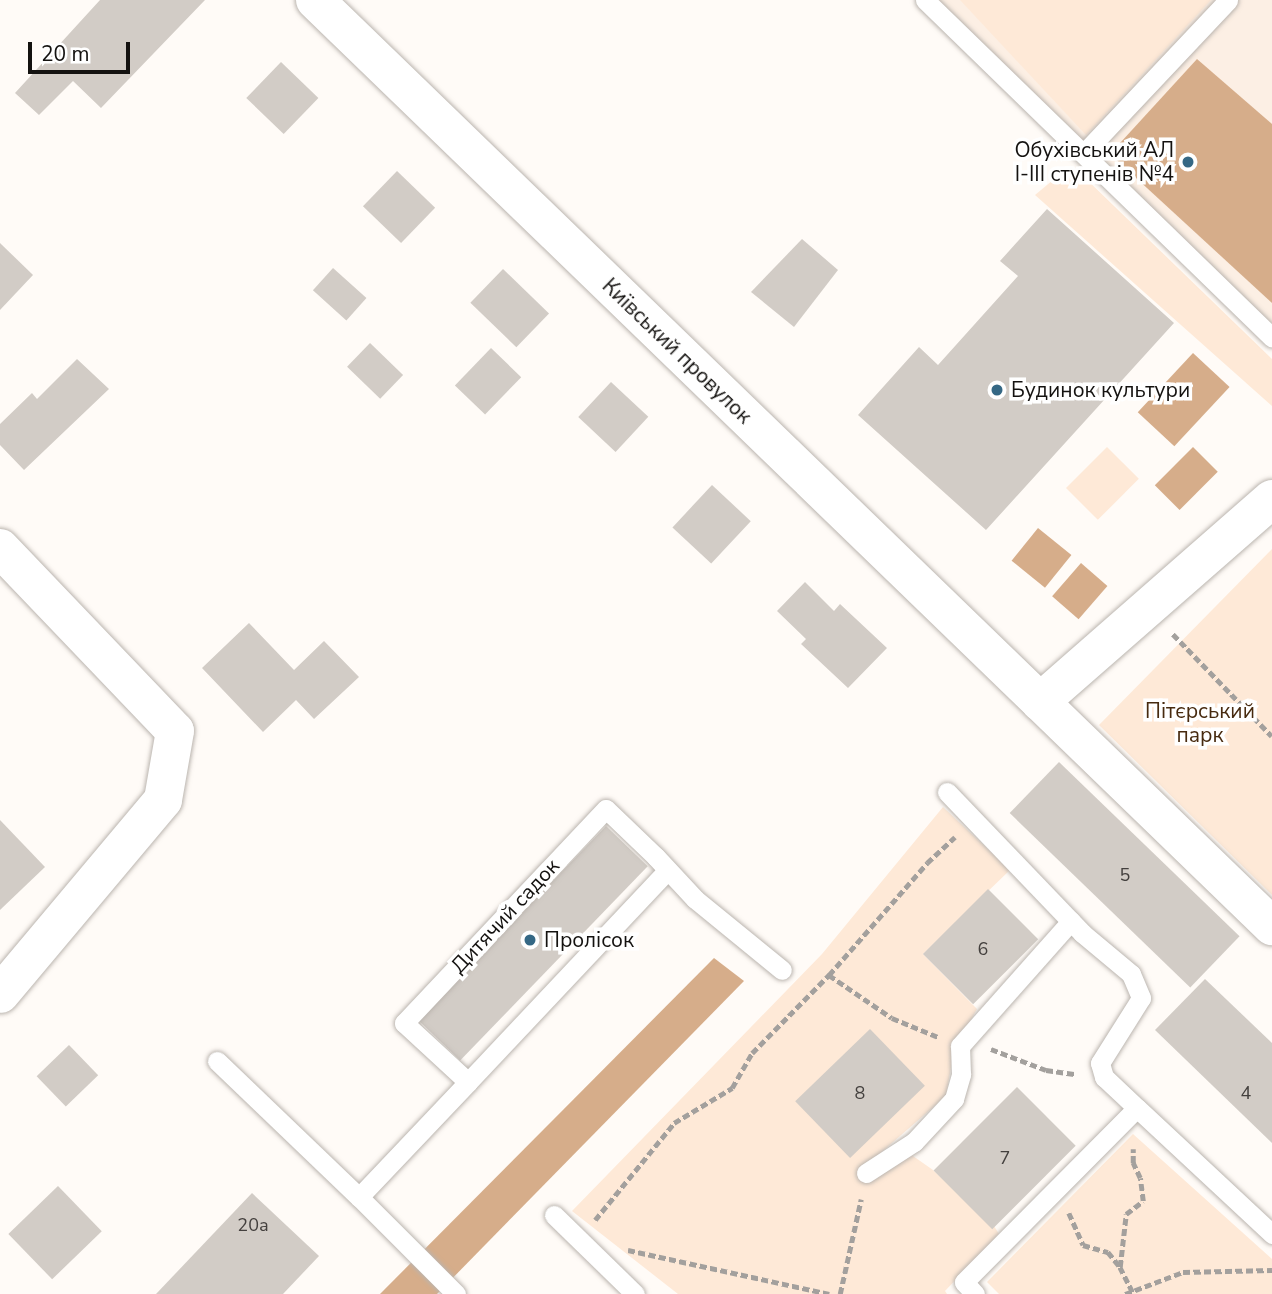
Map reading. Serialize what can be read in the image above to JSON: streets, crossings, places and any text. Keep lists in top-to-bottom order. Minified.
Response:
{"streets":{"street":["Київський провулок"],"lane":["Дитячий садок"]},"parks":["Пітєрський парк"],"places":["Обухівський АЛ І-ІІІ ступенів №4","Будинок культури","Пролісок"],"house_numbers":["5","6","8","4","7","20а"],"scale_bar":"20 m"}
